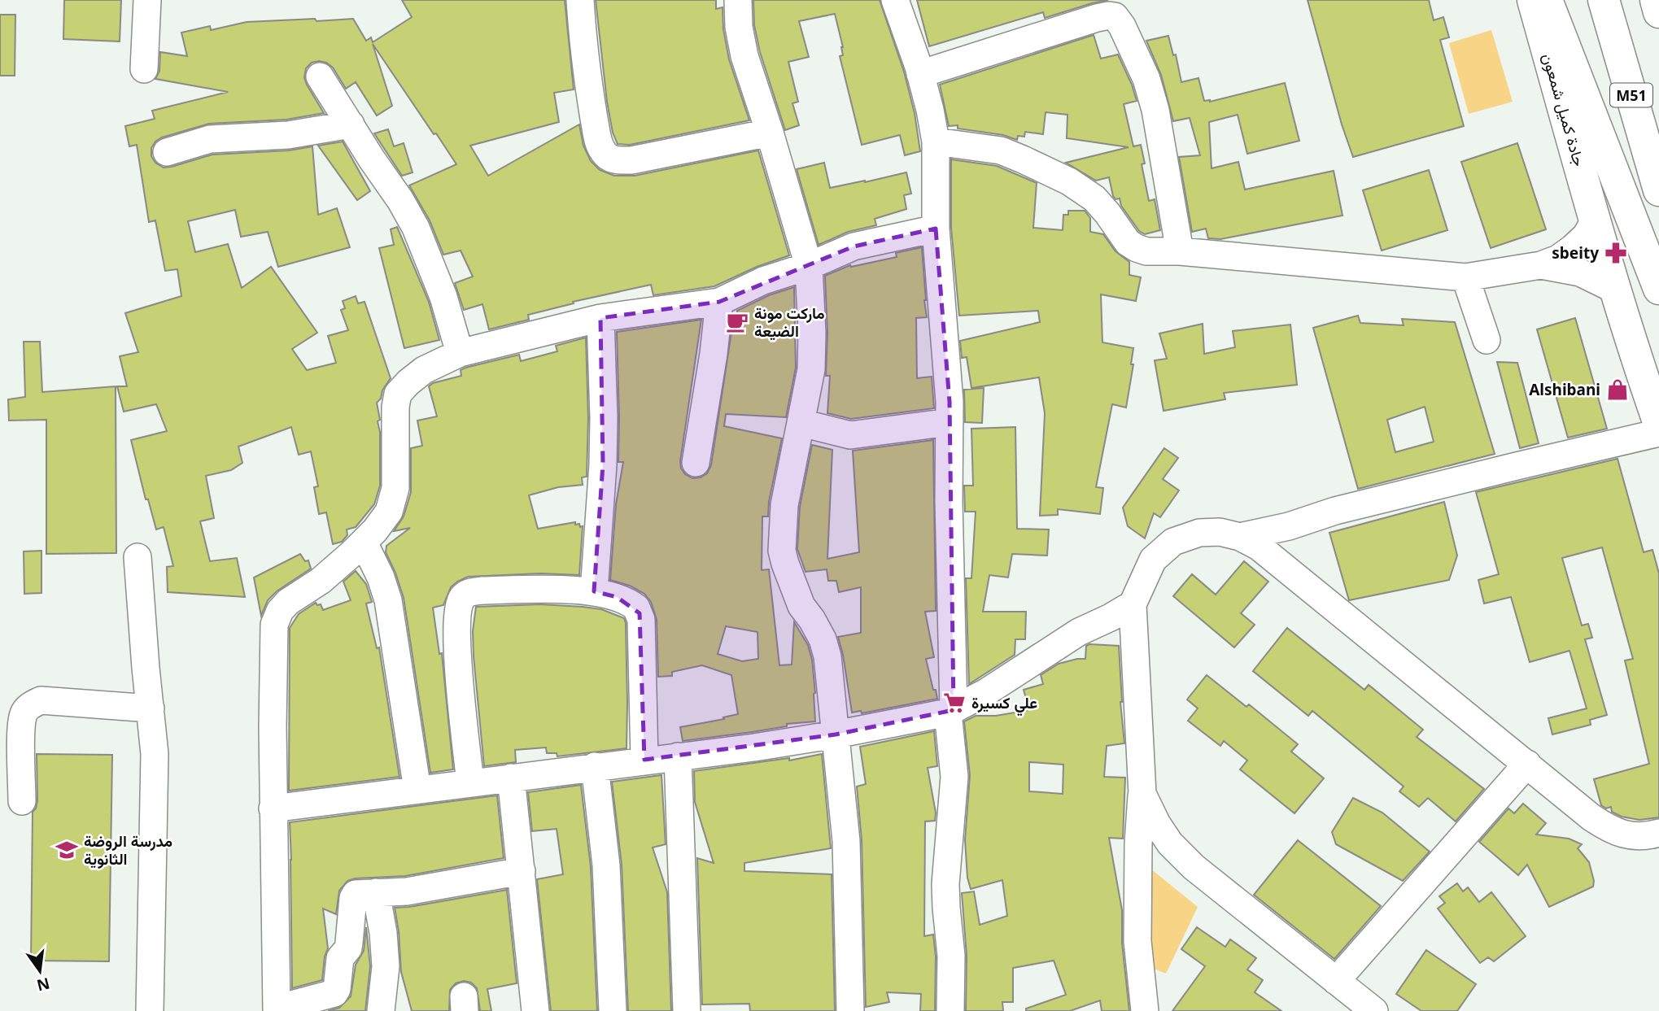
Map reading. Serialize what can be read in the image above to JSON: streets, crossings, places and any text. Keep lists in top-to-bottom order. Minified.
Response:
{"streets":{"main road":["M51","جادة كميل شمعون"]},"places":{"pharmacy":["sbeity"],"cafe":["ماركت مونة الضيعة"],"shop":["Alshibani"],"supermarket":["علي كسيرة"],"school or university":["مدرسة الروضة الثانوية"]},"north":"bottom"}
